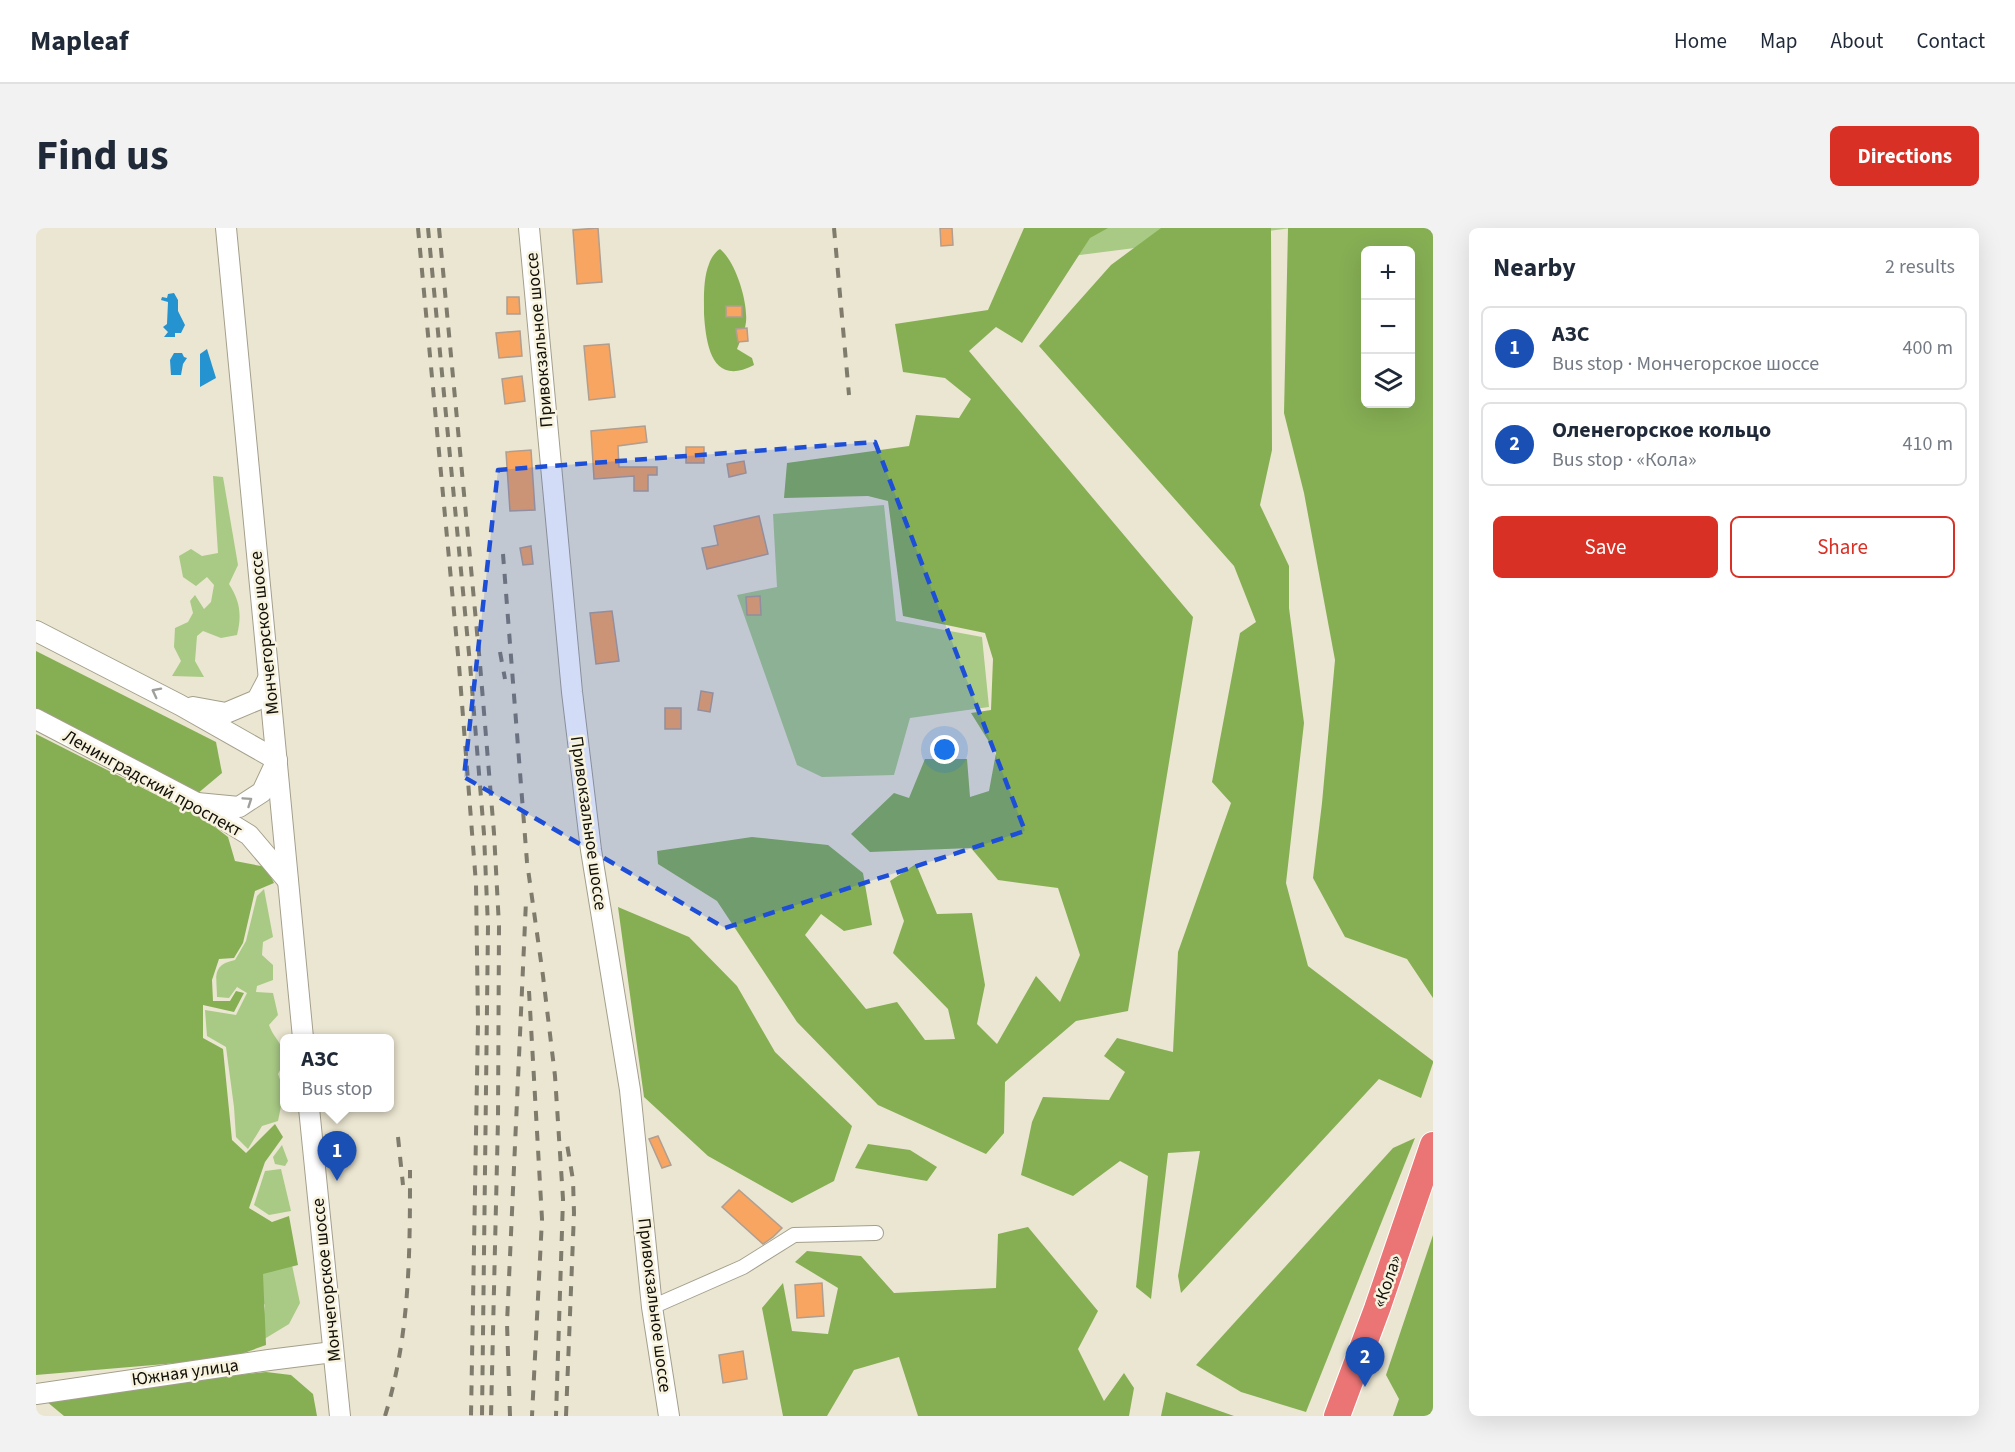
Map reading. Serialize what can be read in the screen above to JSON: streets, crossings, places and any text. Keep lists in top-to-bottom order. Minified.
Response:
{"streets":{"highway":["«Кола»"],"street":["Привокзальное шоссе","Мончегорское шоссе","Ленинградский проспект","Южная улица"]},"crossings":[["Мончегорское шоссе","Ленинградский проспект"],["Мончегорское шоссе","Южная улица"]],"page":{"header":"Mapleaf","nav":["Home","Map","About","Contact"],"title":"Find us","buttons":["Directions",["Save","Share"]],"heading":["Nearby","2 results"],"map_buttons":["+","−"],"list":[{"mark":"1","name":"АЗС","note":"Bus stop · Мончегорское шоссе","value":"400 m"},{"mark":"2","name":"Оленегорское кольцо","note":"Bus stop · «Кола»","value":"410 m"}],"popup":["АЗС","Bus stop"],"pins":["1","2"]}}
